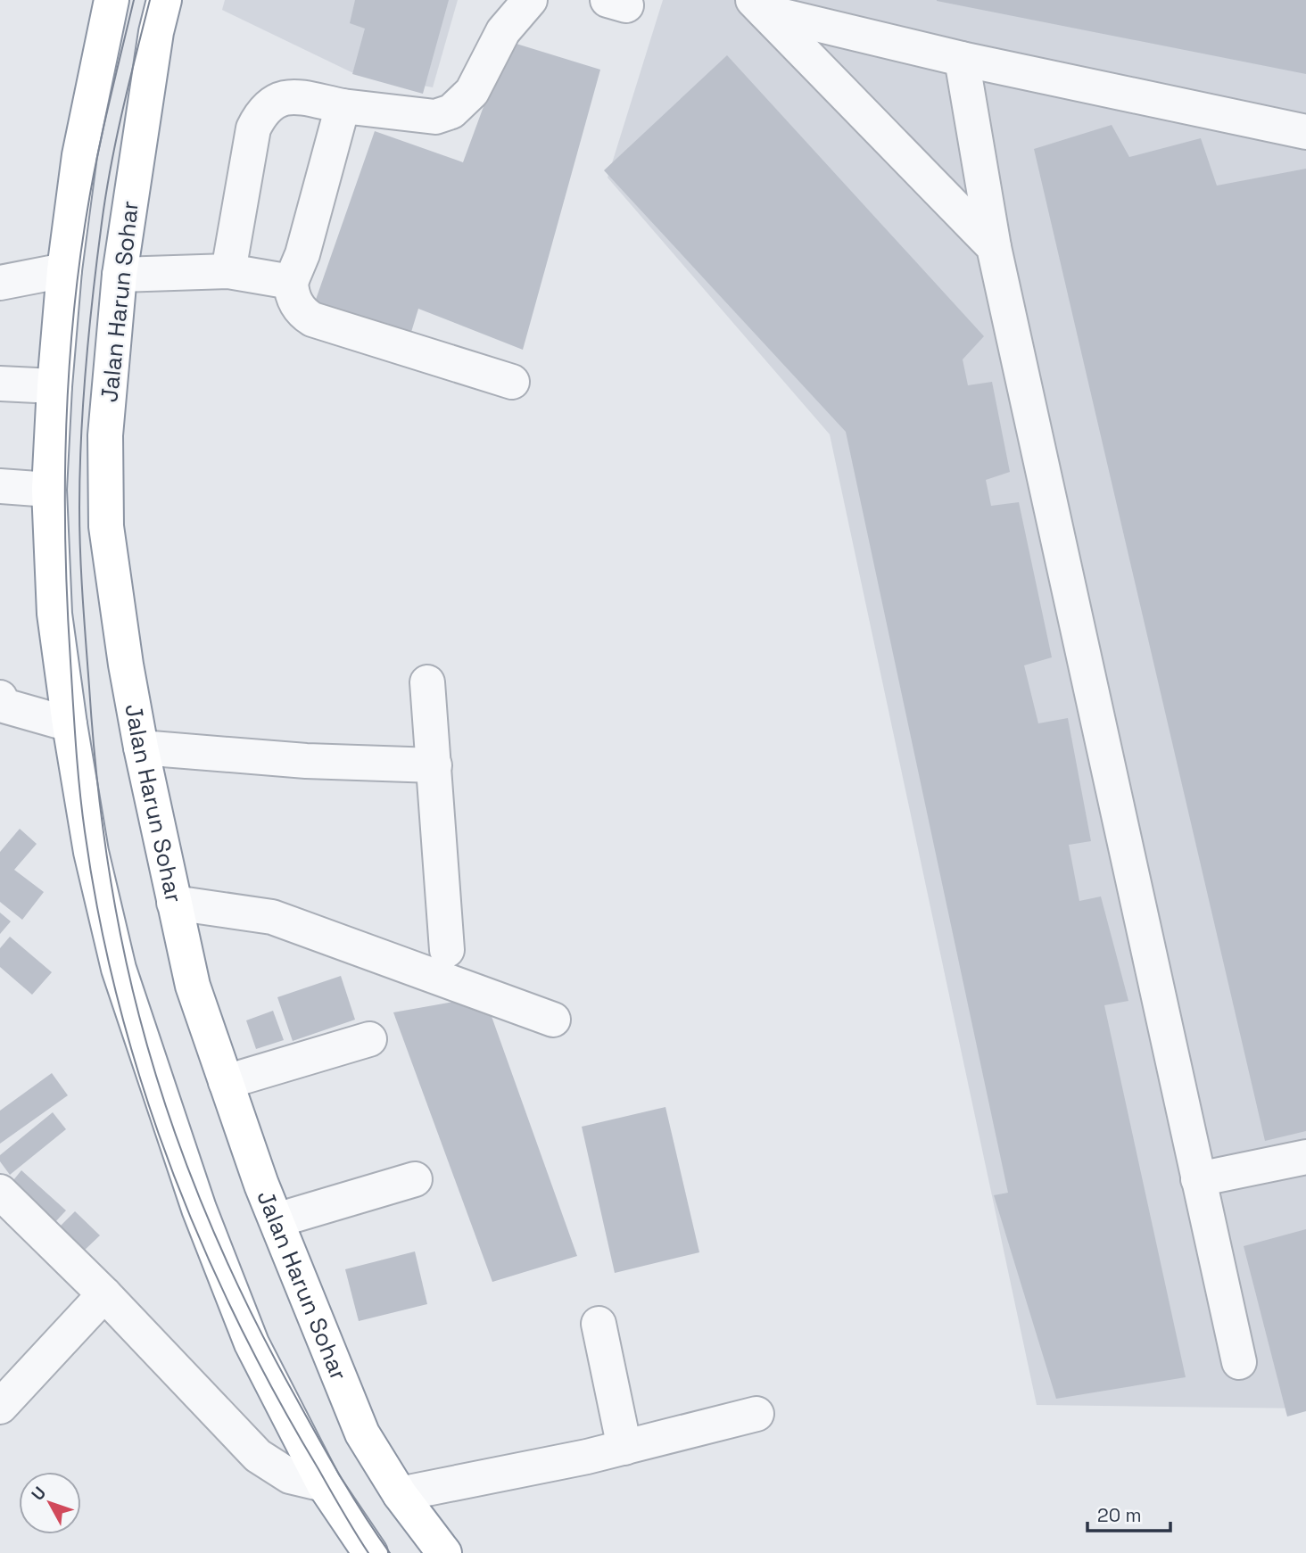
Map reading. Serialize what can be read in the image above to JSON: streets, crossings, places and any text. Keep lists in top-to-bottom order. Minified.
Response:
{"streets":{"highway":["Jalan Harun Sohar"]},"scale_bar":"20 m","north":"top left"}
